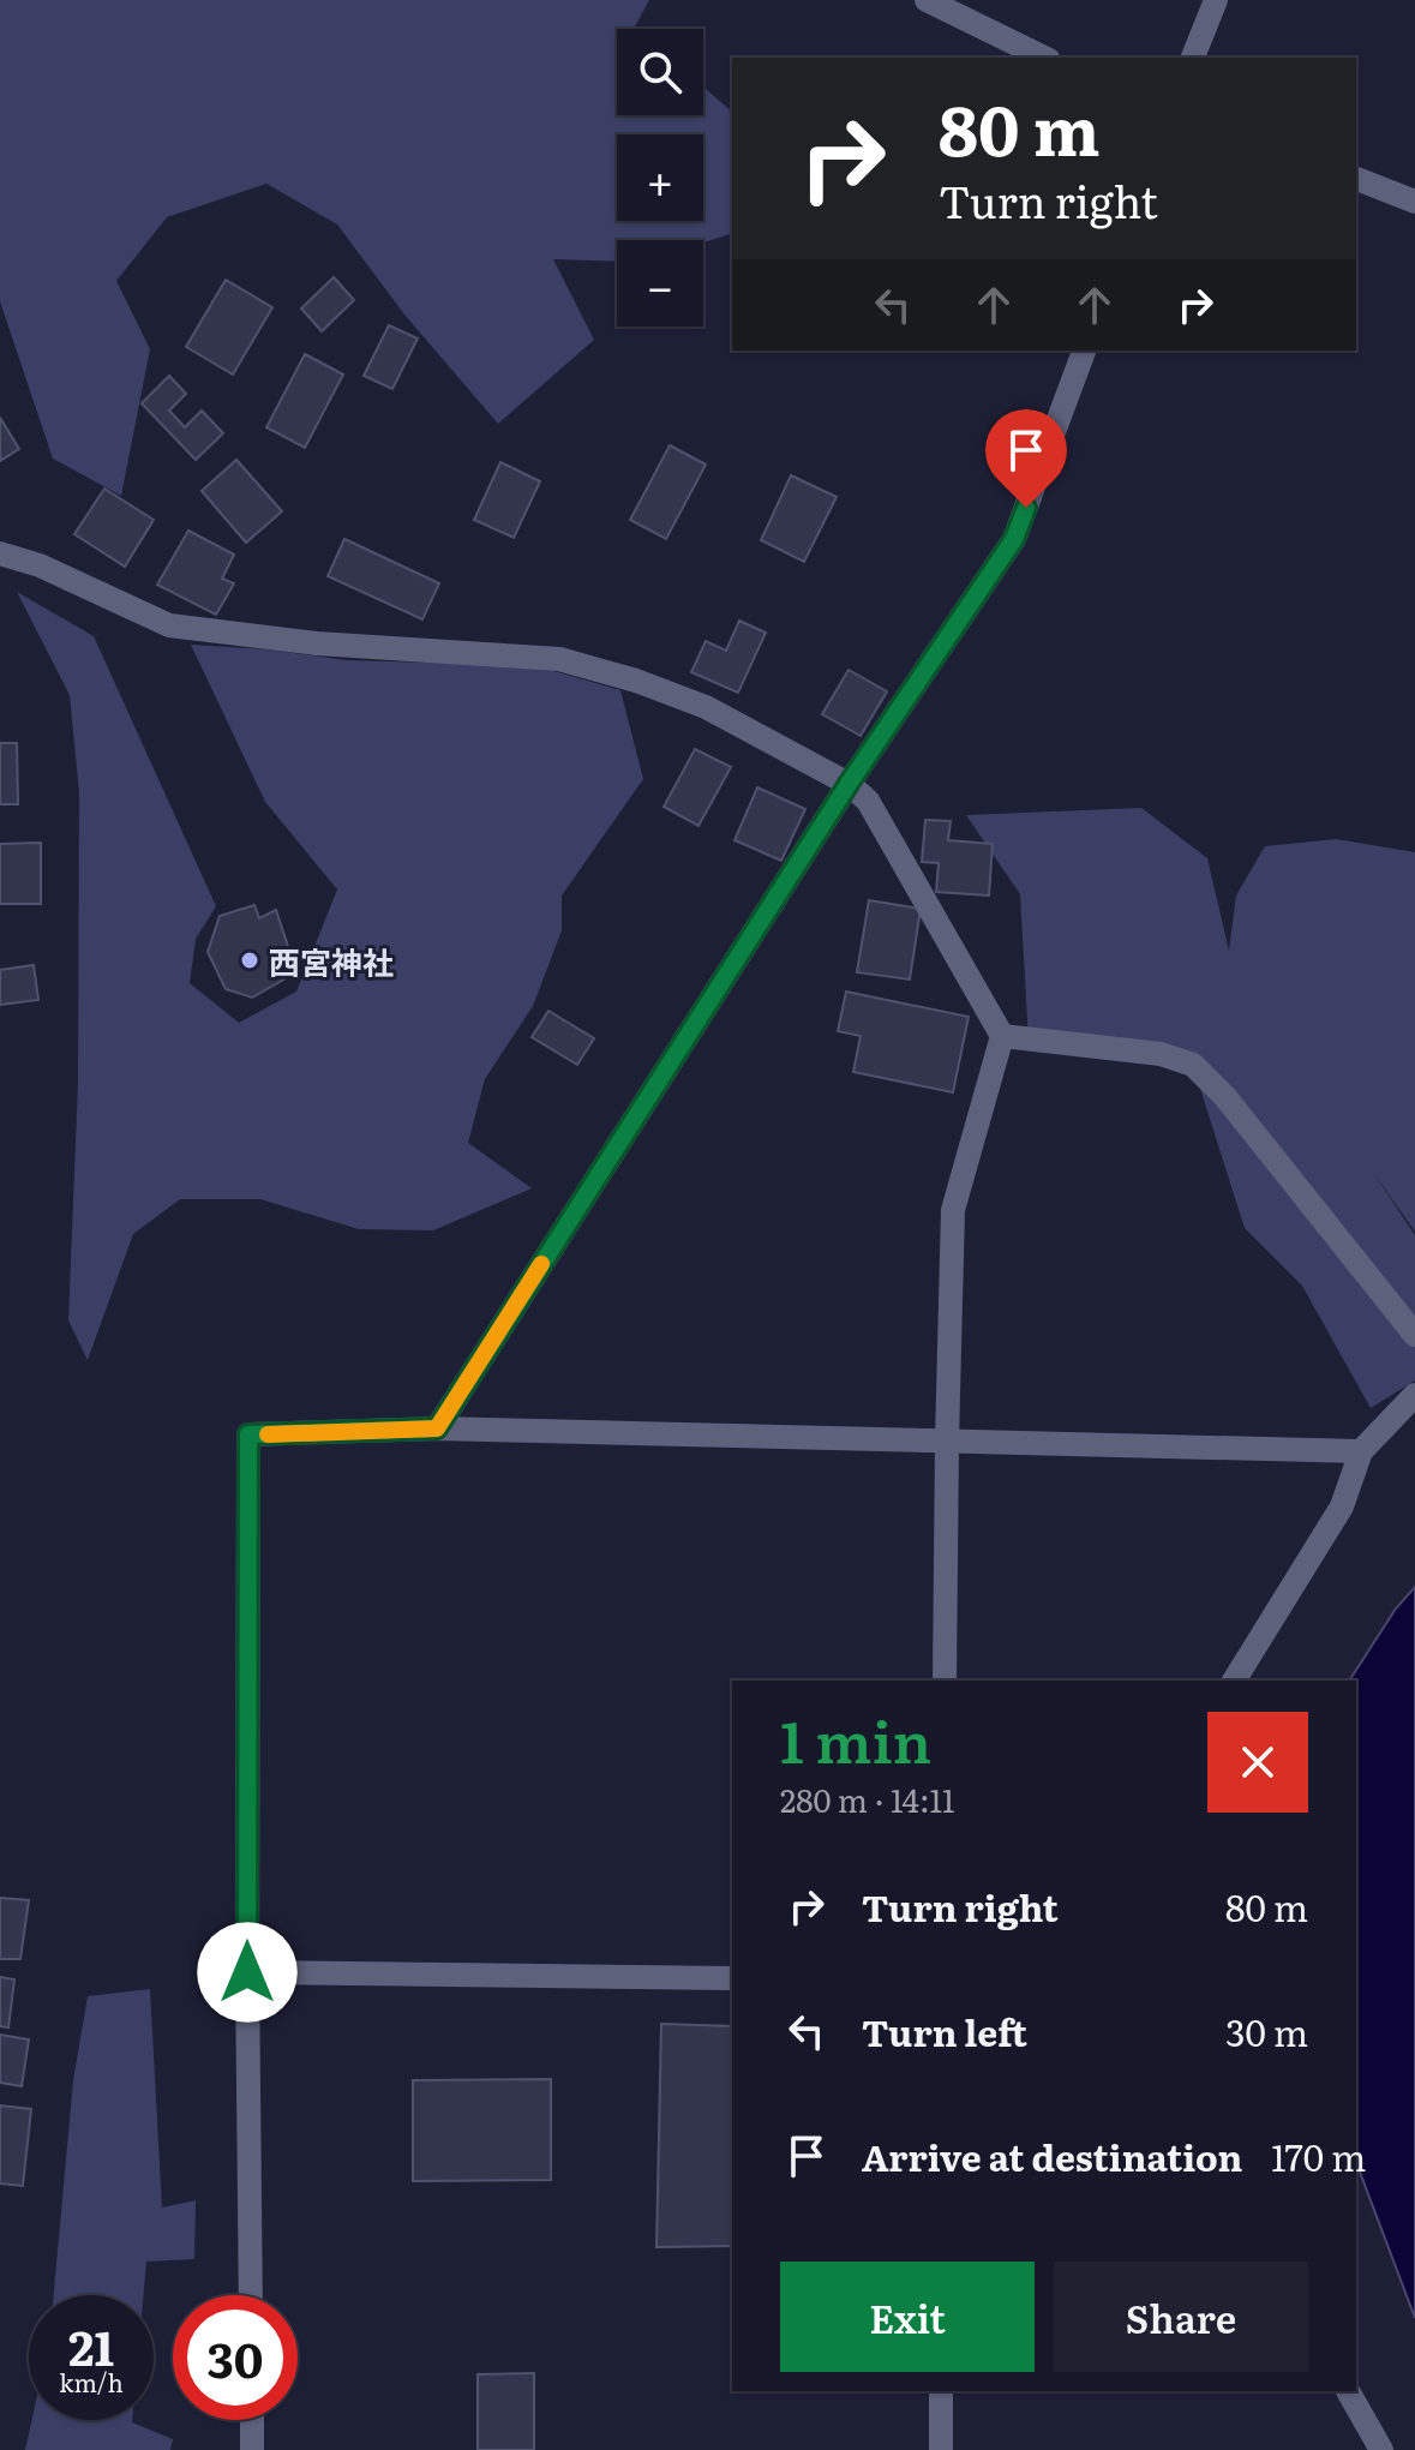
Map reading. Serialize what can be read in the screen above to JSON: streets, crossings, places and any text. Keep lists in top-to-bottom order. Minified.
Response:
{"places":["西宮神社"],"page":{"map_buttons":["+","−"],"turn":["80 m","Turn right"],"heading":["1 min","280 m · 14:11"],"list":[{"name":"Turn right","value":"80 m"},{"name":"Turn left","value":"30 m"},{"name":"Arrive at destination","value":"170 m"}],"buttons":["Exit","Share"],"speed":"21 km/h","limit":"30"}}
